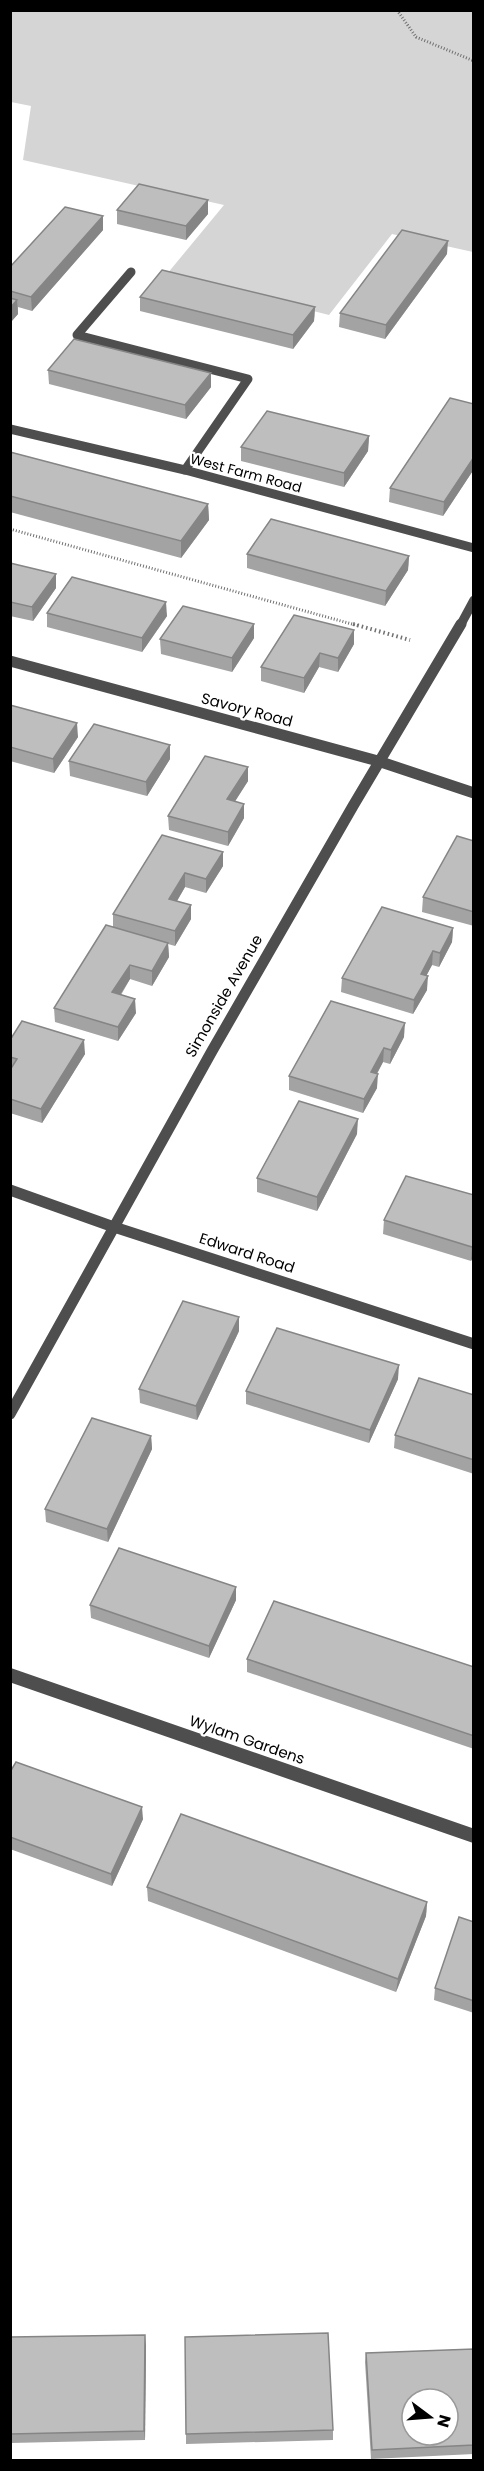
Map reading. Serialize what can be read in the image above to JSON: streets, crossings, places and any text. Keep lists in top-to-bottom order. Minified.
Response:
{"streets":{"street":["West Farm Road","Savory Road","Simonside Avenue","Edward Road","Wylam Gardens"]},"crossings":[["Savory Road","Simonside Avenue"],["Simonside Avenue","Edward Road"]],"north":"right"}
